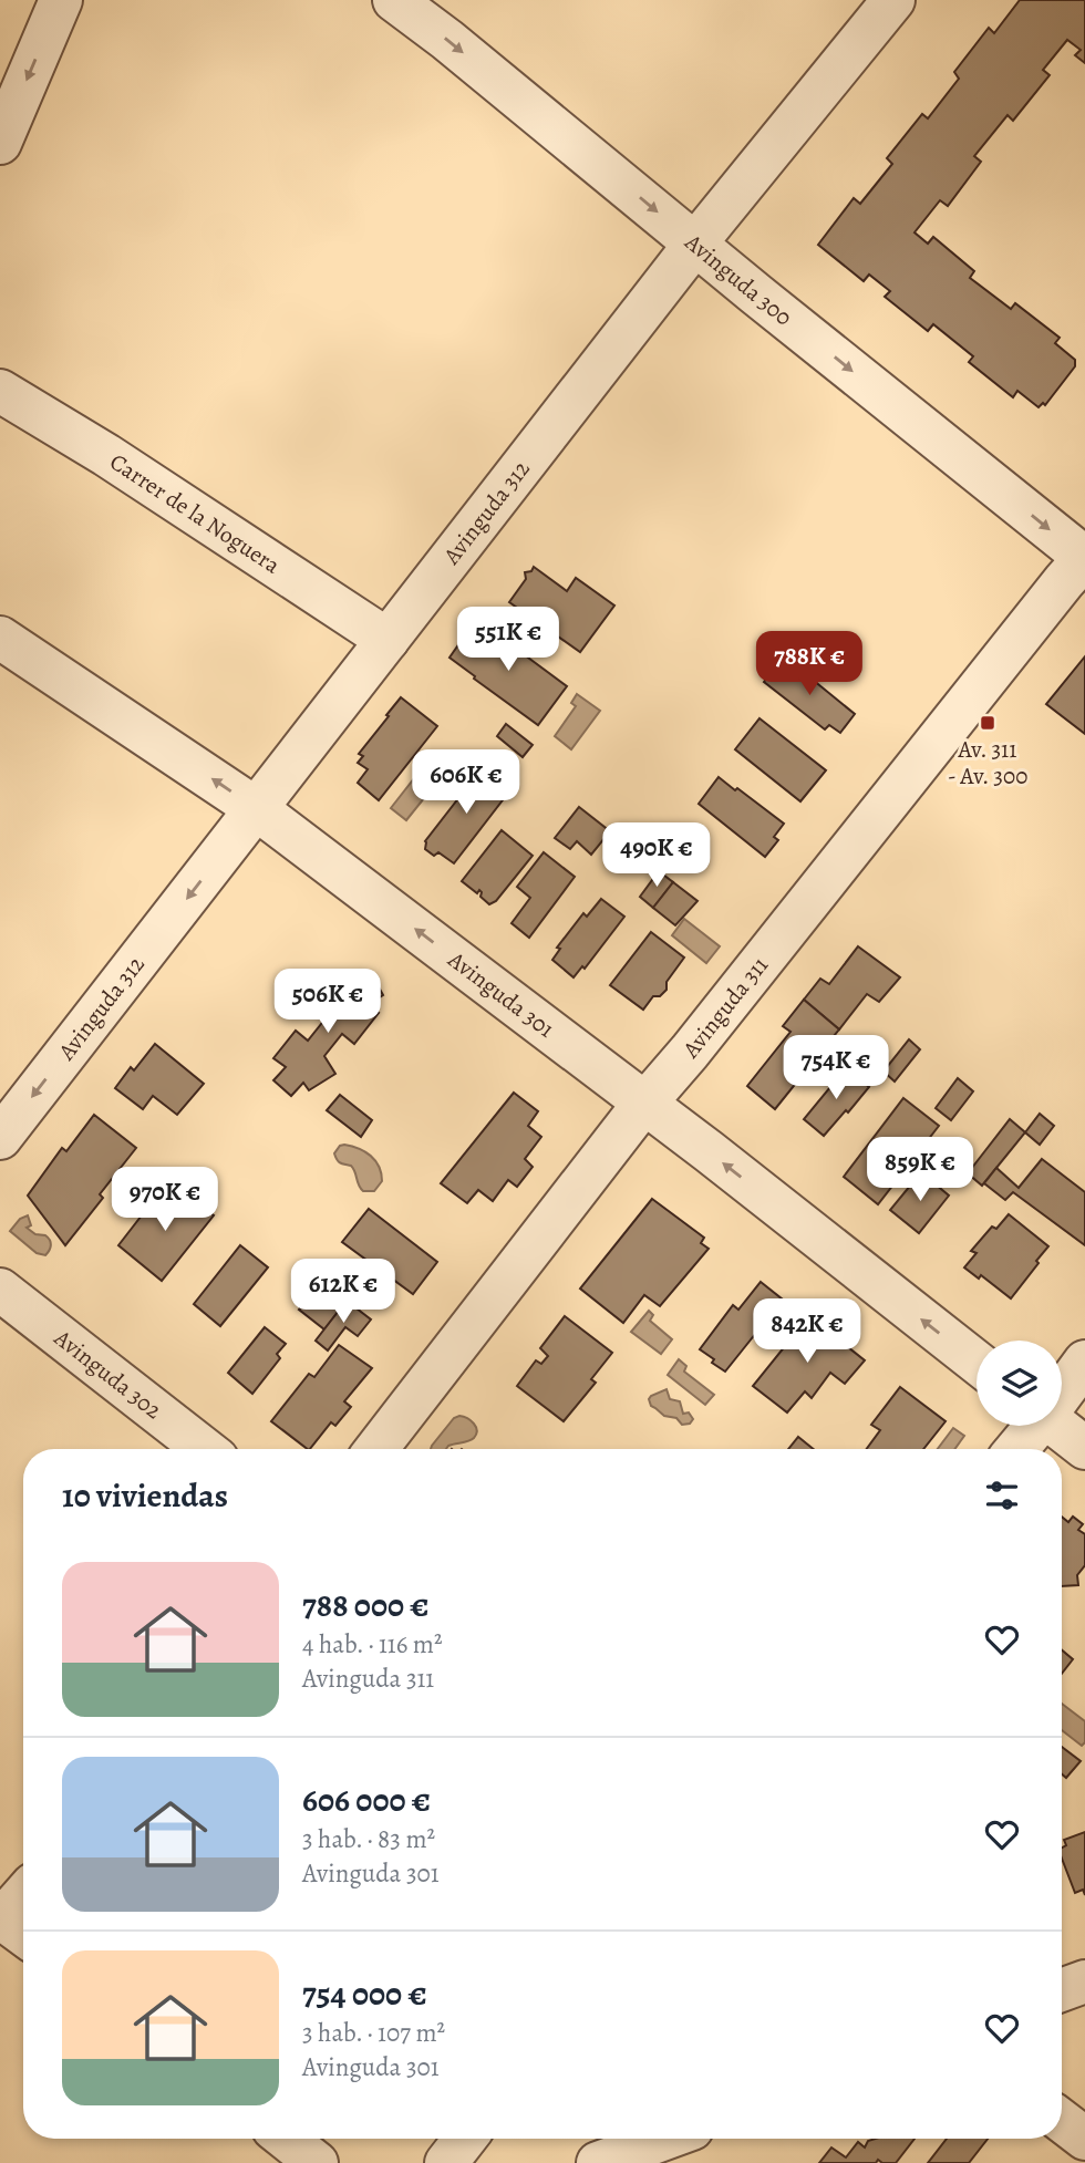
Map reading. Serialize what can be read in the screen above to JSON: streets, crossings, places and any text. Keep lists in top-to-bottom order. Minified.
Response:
{"streets":{"street":["Avinguda 300","Avinguda 312","Carrer de la Noguera","Avinguda 301","Avinguda 311","Avinguda 302"]},"crossings":[["Avinguda 300","Avinguda 312"],["Avinguda 300","Avinguda 311"],["Avinguda 312","Carrer de la Noguera"],["Avinguda 312","Avinguda 301"],["Avinguda 301","Avinguda 311"]],"one_way":["Avinguda 300","Avinguda 301"],"places":{"transit":["Av. 311 - Av. 300"]},"page":{"price":["551K €","788K €","606K €","490K €","506K €","754K €","859K €","970K €","612K €","842K €"],"heading":"10 viviendas","list":[{"name":"788 000 €","note":"4 hab. · 116 m² · Avinguda 311"},{"name":"606 000 €","note":"3 hab. · 83 m² · Avinguda 301"},{"name":"754 000 €","note":"3 hab. · 107 m² · Avinguda 301"}]}}
